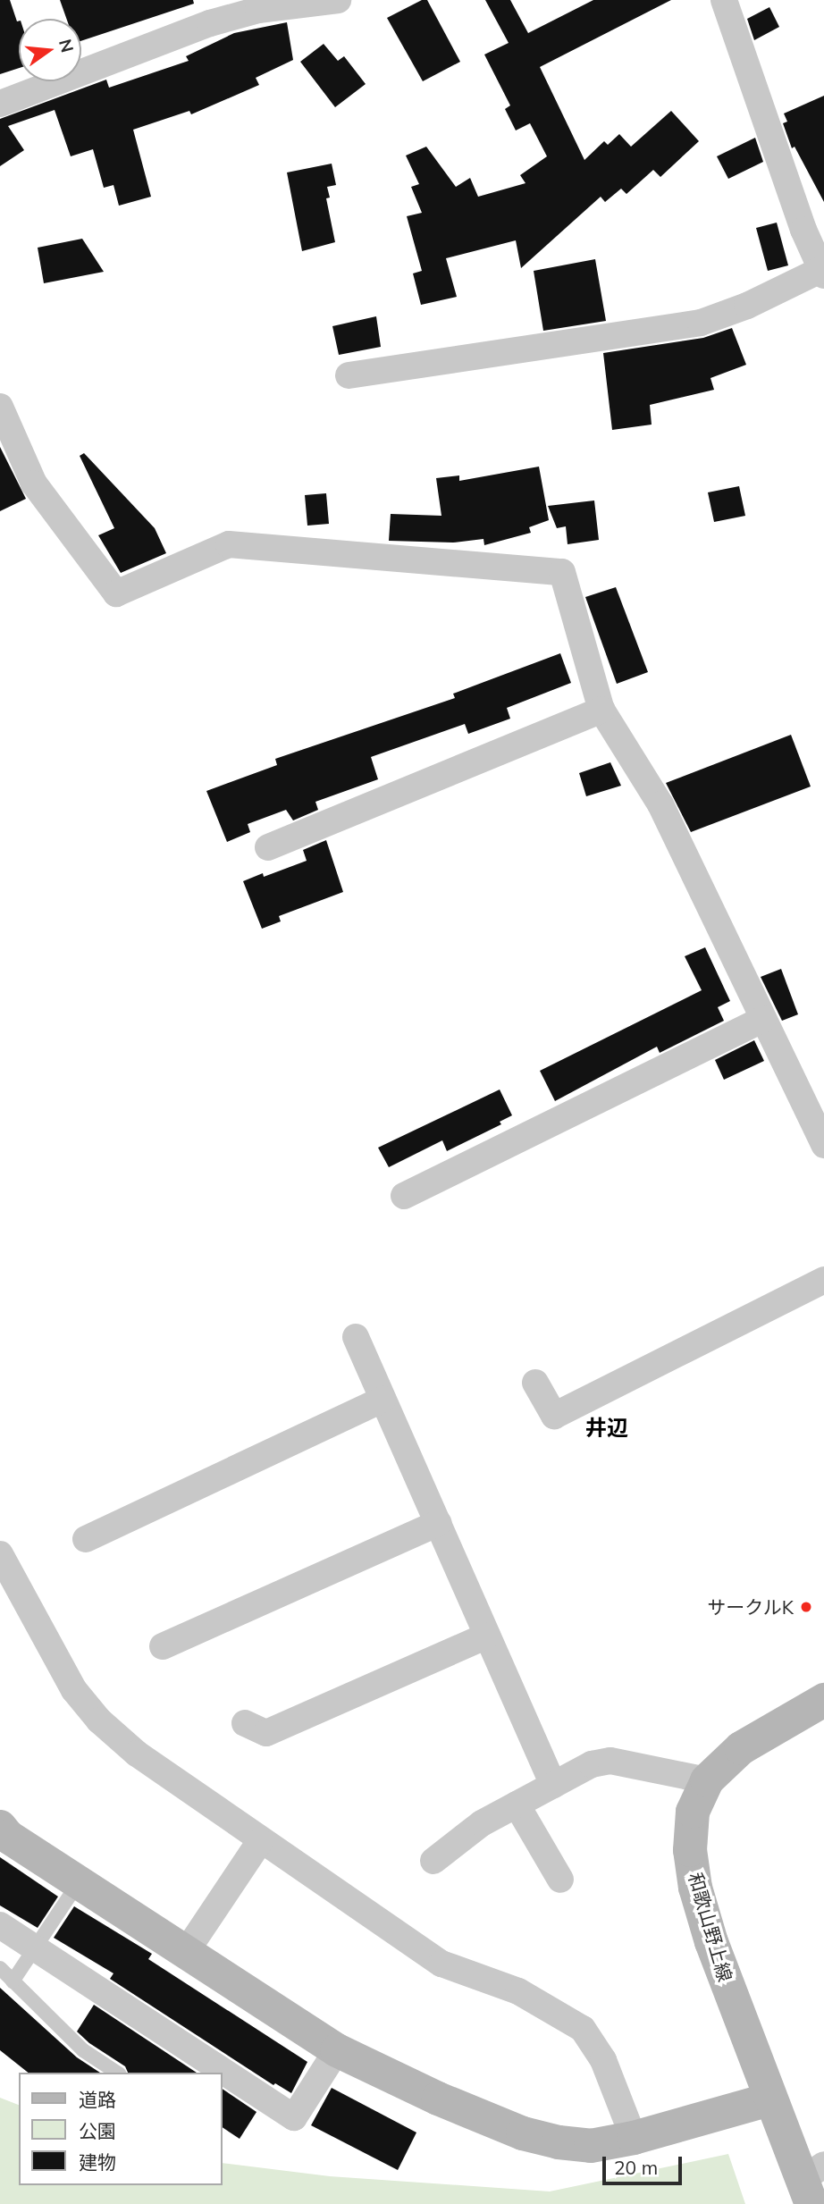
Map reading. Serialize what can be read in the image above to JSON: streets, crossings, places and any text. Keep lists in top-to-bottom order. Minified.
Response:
{"streets":{"street":["和歌山野上線"]},"districts":["井辺"],"places":["サークルK"],"legend":["道路","公園","建物"],"scale_bar":"20 m","north":"right"}
